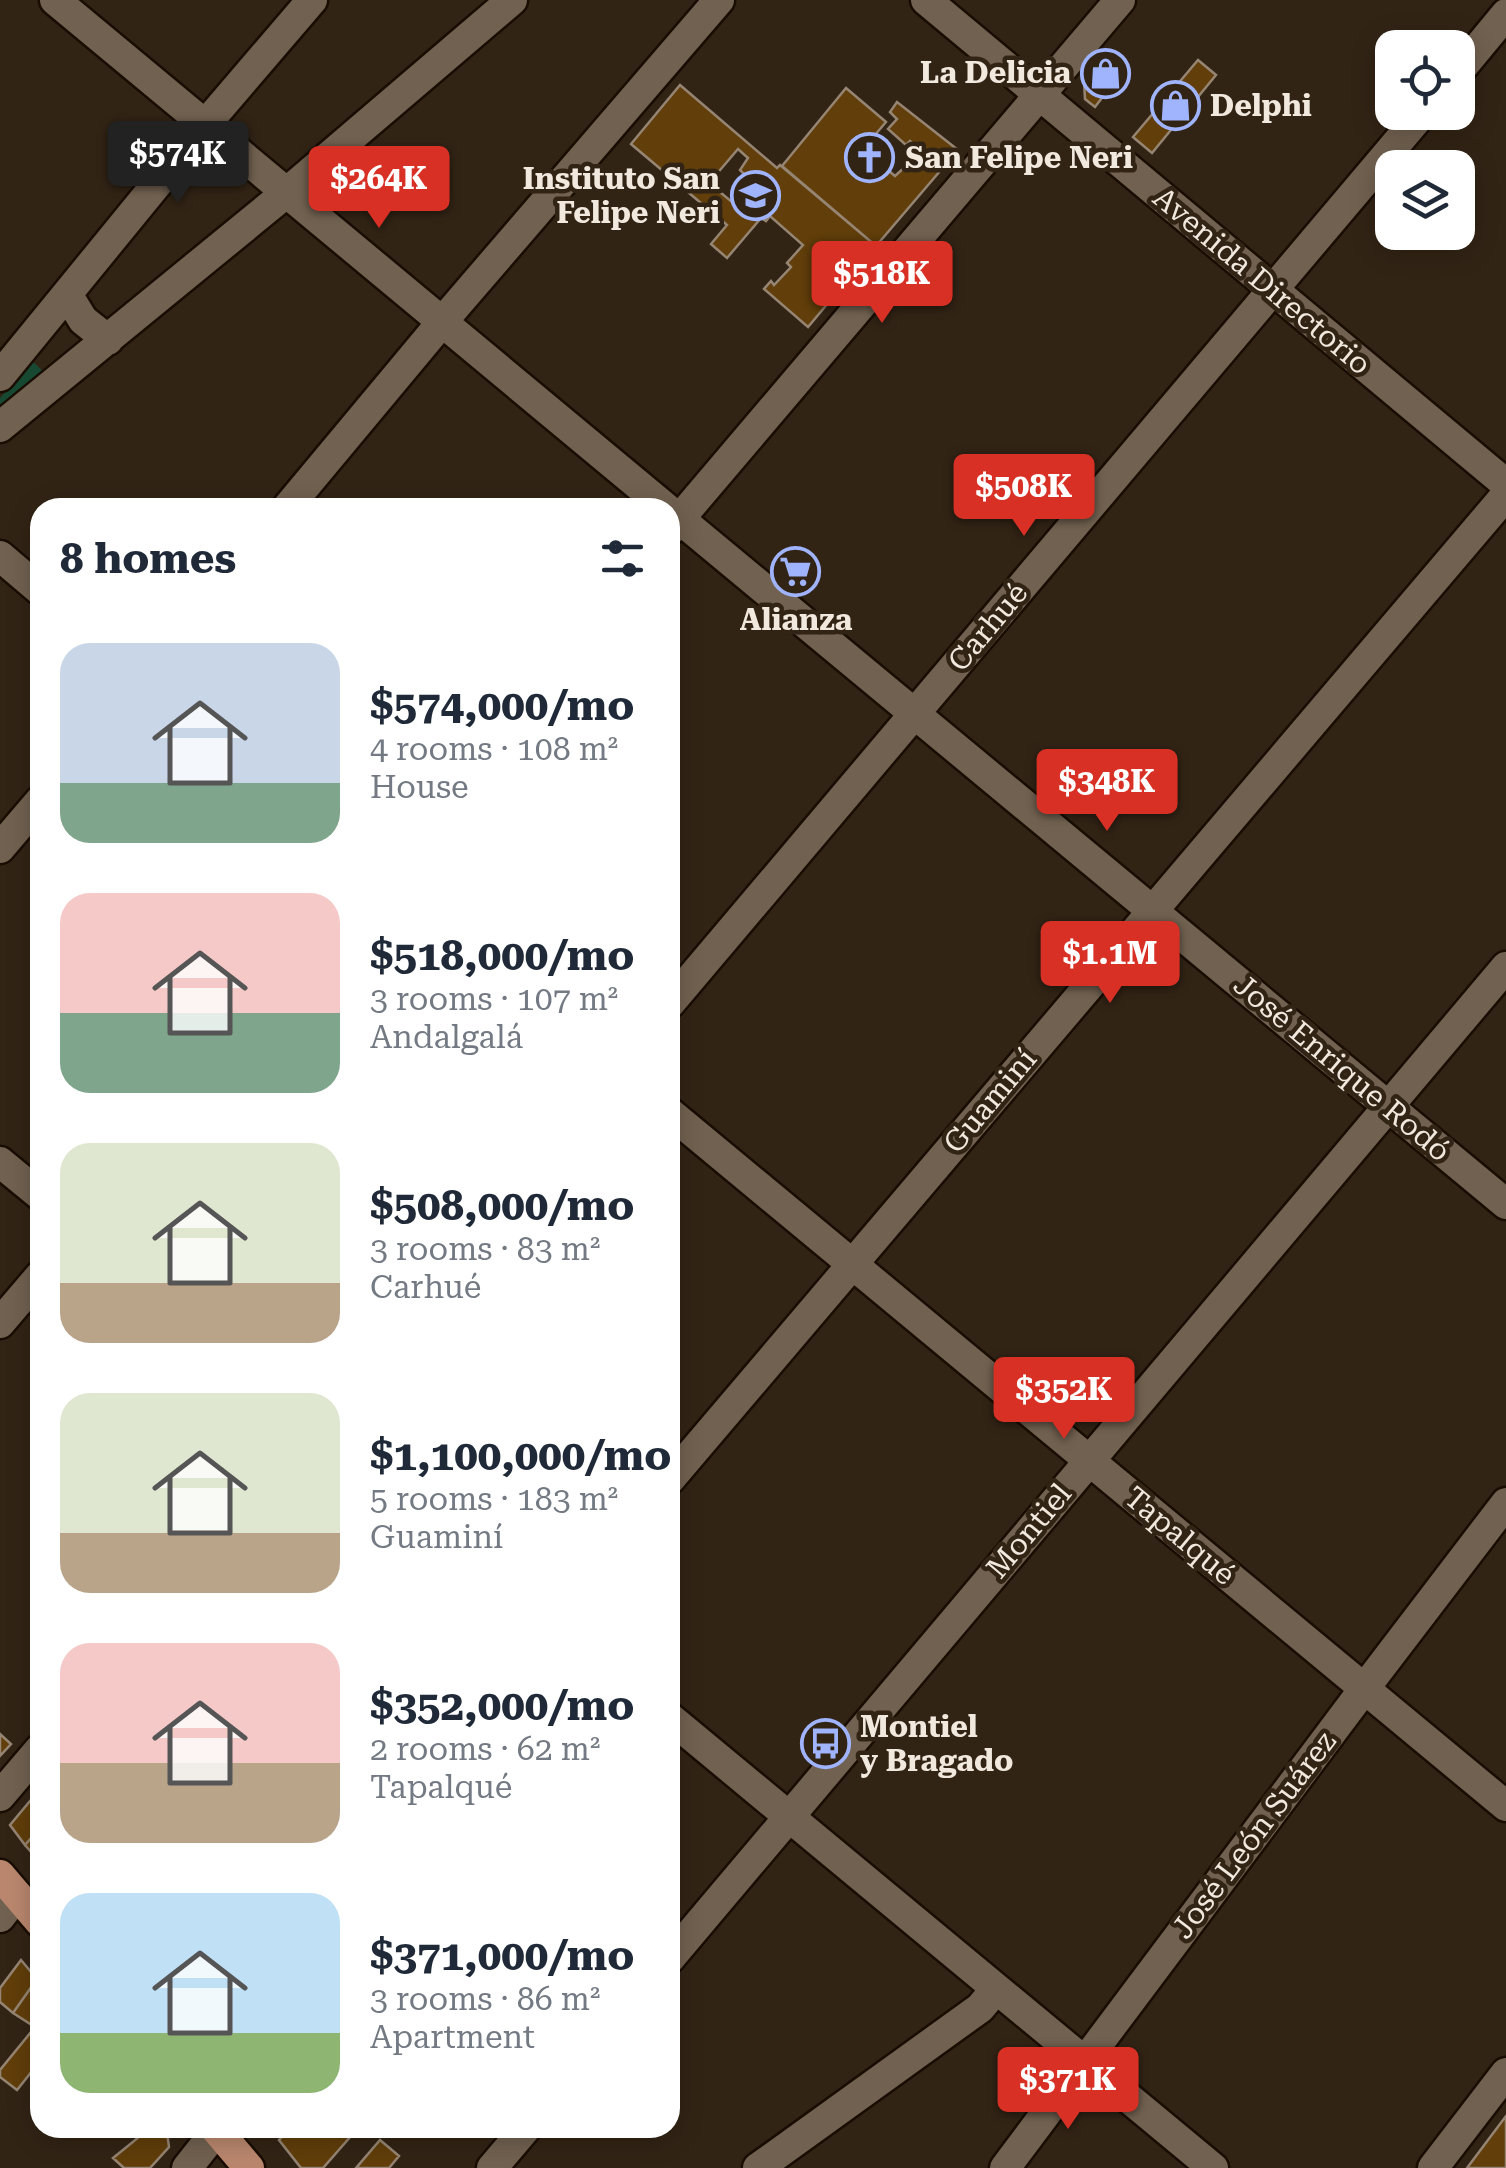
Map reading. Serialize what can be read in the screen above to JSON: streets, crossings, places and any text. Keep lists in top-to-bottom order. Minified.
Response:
{"streets":{"street":["Avenida Directorio","Carhué","José Enrique Rodó","Guaminí","Montiel","Tapalqué","José León Suárez"]},"crossings":[["Avenida Directorio","Carhué"],["Carhué","José Enrique Rodó"],["José Enrique Rodó","Guaminí"],["José Enrique Rodó","Montiel"],["Guaminí","Tapalqué"],["Montiel","Tapalqué"],["Tapalqué","José León Suárez"]],"places":{"shop":["La Delicia","Delphi"],"church":["San Felipe Neri"],"school or university":["Instituto San Felipe Neri"],"supermarket":["Alianza"],"bus stop":["Montiel y Bragado"]},"page":{"price":["$574K","$264K","$518K","$508K","$348K","$1.1M","$352K","$371K"],"heading":"8 homes","list":[{"name":"$574,000/mo","note":"4 rooms · 108 m² · House"},{"name":"$518,000/mo","note":"3 rooms · 107 m² · Andalgalá"},{"name":"$508,000/mo","note":"3 rooms · 83 m² · Carhué"},{"name":"$1,100,000/mo","note":"5 rooms · 183 m² · Guaminí"},{"name":"$352,000/mo","note":"2 rooms · 62 m² · Tapalqué"},{"name":"$371,000/mo","note":"3 rooms · 86 m² · Apartment"}]}}
